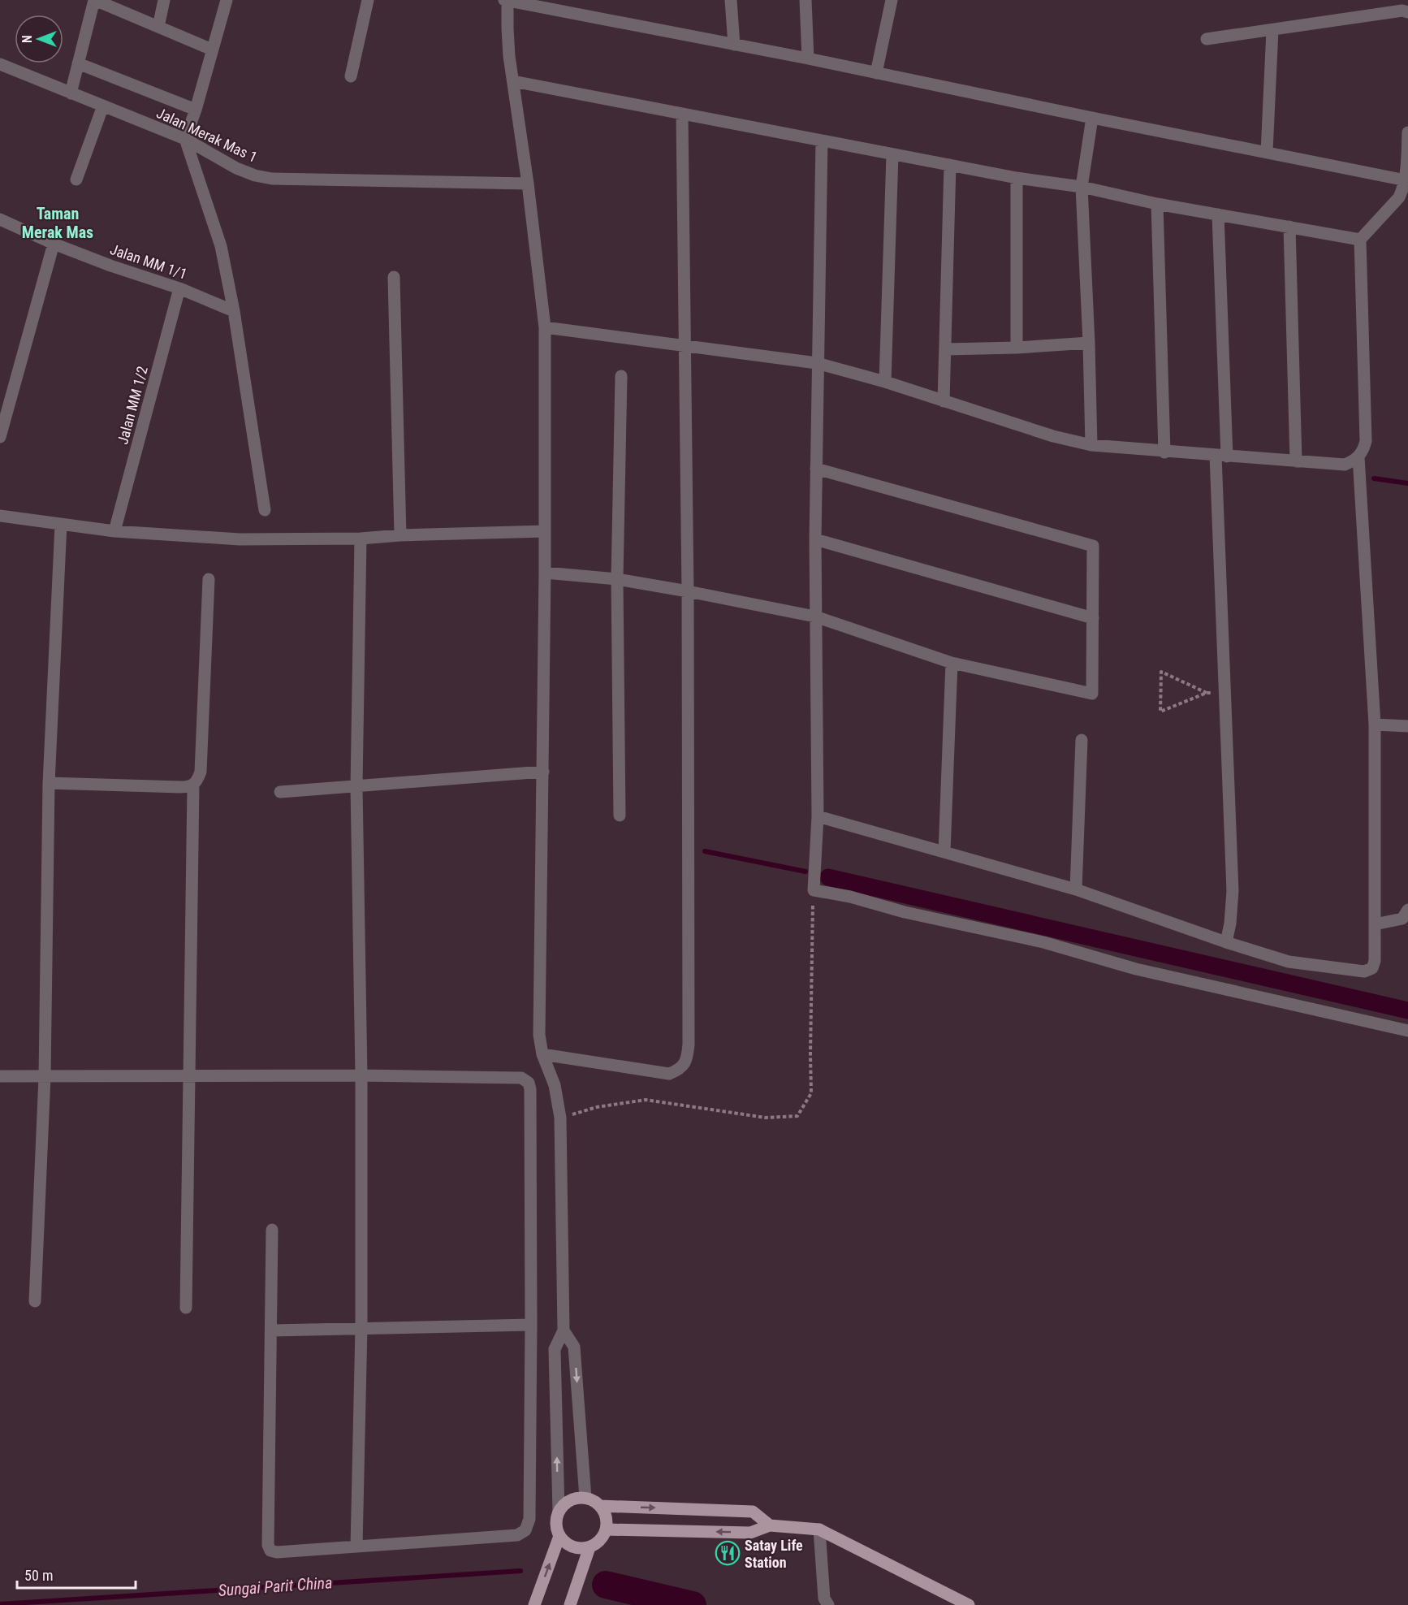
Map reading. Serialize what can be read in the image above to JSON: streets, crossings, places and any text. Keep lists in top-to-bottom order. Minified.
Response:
{"streets":{"street":["Jalan Merak Mas 1","Jalan MM 1/1","Jalan MM 1/2"]},"crossings":[["Jalan MM 1/1","Jalan MM 1/2"]],"districts":["Taman Merak Mas"],"water":["Sungai Parit China"],"places":{"restaurant":["Satay Life Station"]},"scale_bar":"50 m","north":"left"}
